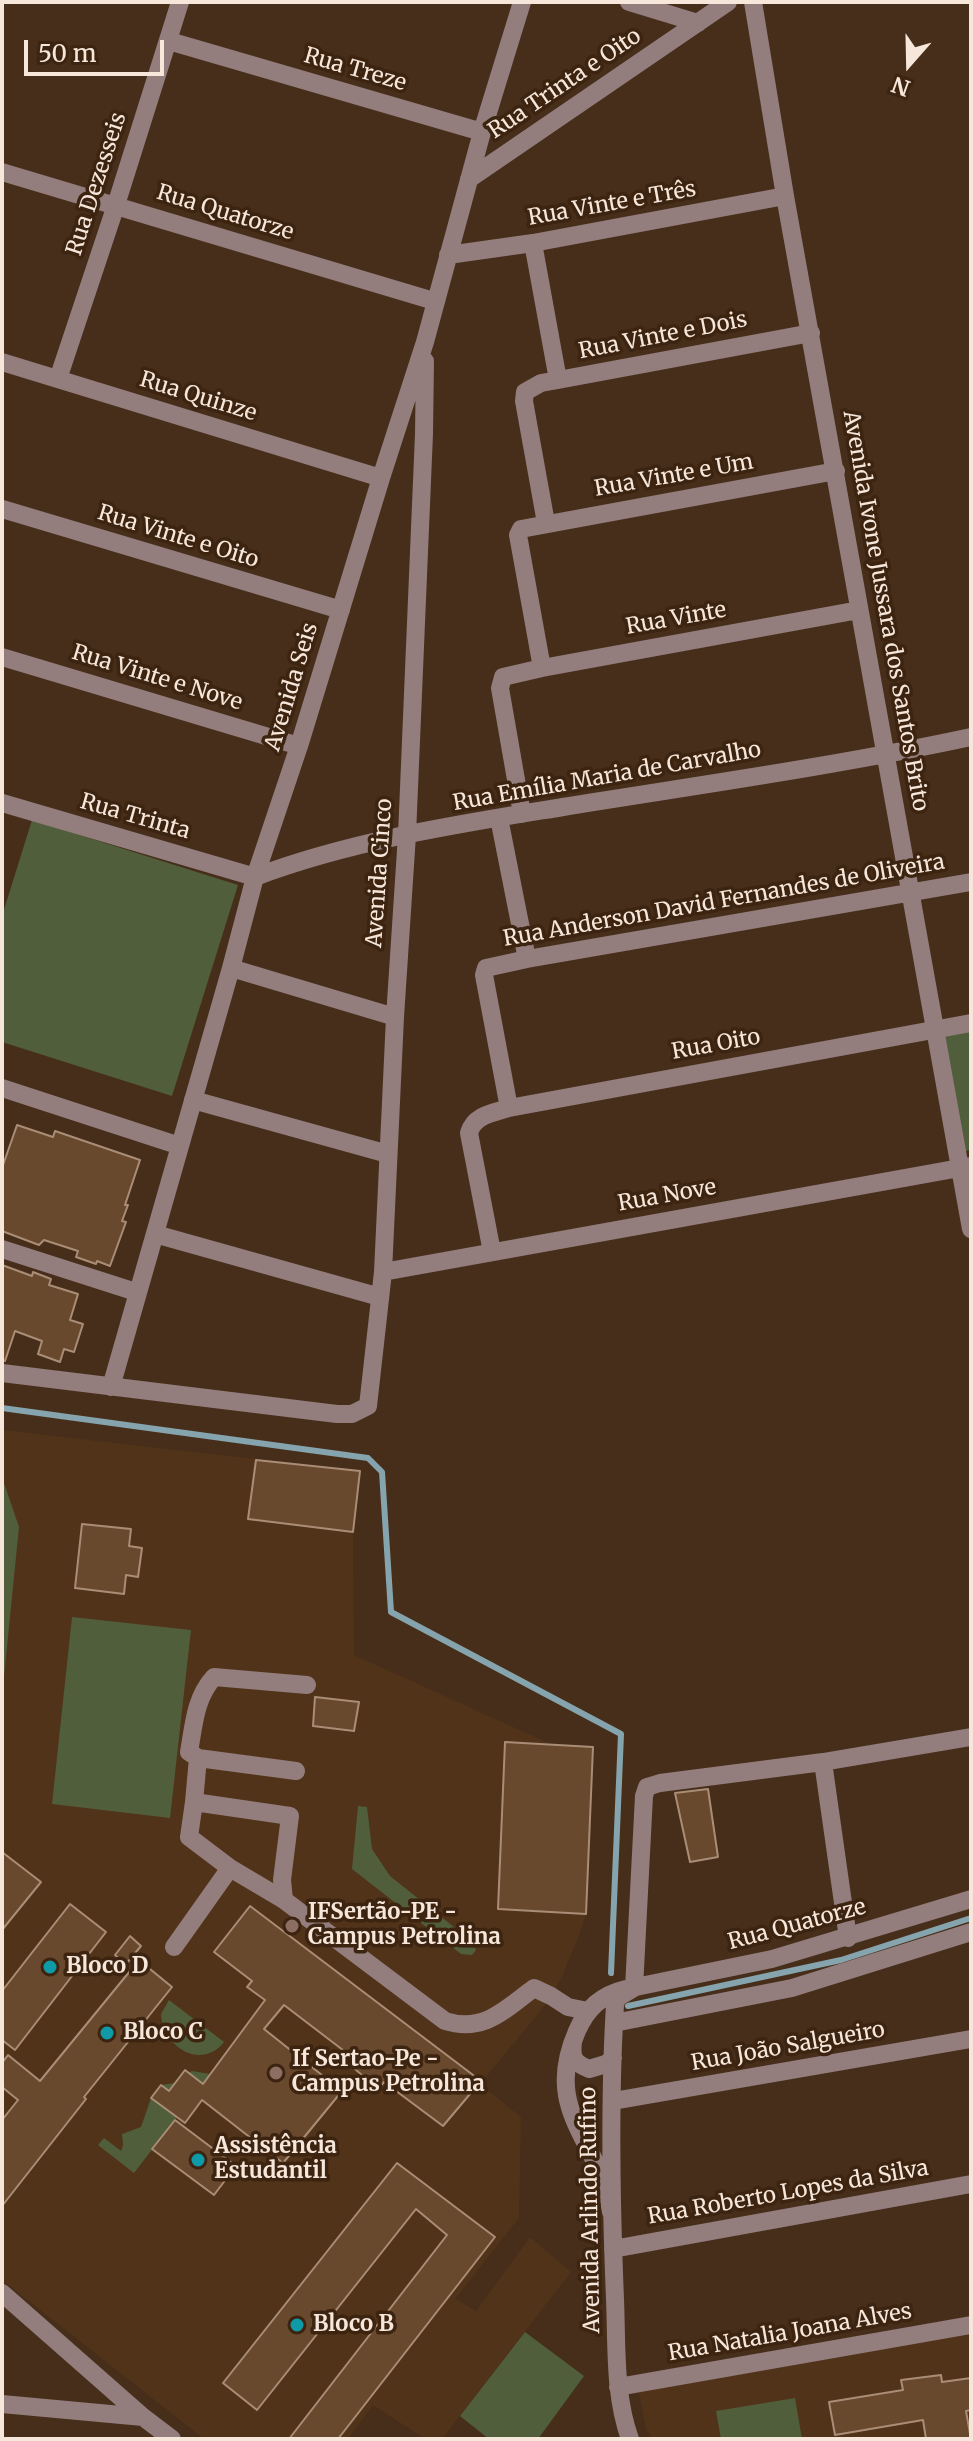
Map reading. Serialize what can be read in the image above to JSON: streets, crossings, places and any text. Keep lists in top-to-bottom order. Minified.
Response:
{"streets":{"street":["Rua Treze","Rua Trinta e Oito","Rua Dezesseis","Rua Vinte e Três","Rua Quatorze","Rua Vinte e Dois","Rua Quinze","Rua Vinte e Um","Rua Vinte e Oito","Avenida Ivone Jussara dos Santos Brito","Rua Vinte","Rua Vinte e Nove","Avenida Seis","Rua Emília Maria de Carvalho","Rua Trinta","Avenida Cinco","Rua Anderson David Fernandes de Oliveira","Rua Oito","Rua Nove","Rua João Salgueiro","Rua Roberto Lopes da Silva","Avenida Arlindo Rufino","Rua Natalia Joana Alves"]},"crossings":[["Rua Treze","Rua Dezesseis"],["Rua Treze","Avenida Seis"],["Rua Trinta e Oito","Avenida Seis"],["Rua Dezesseis","Rua Quatorze"],["Rua Dezesseis","Rua Quinze"],["Rua Vinte e Três","Avenida Ivone Jussara dos Santos Brito"],["Rua Vinte e Três","Avenida Seis"],["Rua Quatorze","Avenida Seis"],["Rua Quatorze","Avenida Arlindo Rufino"],["Rua Vinte e Dois","Rua Vinte e Um"],["Rua Vinte e Dois","Avenida Ivone Jussara dos Santos Brito"],["Rua Quinze","Avenida Seis"],["Rua Vinte e Um","Avenida Ivone Jussara dos Santos Brito"],["Rua Vinte e Um","Rua Vinte"],["Rua Vinte e Oito","Avenida Seis"],["Avenida Ivone Jussara dos Santos Brito","Rua Vinte"],["Avenida Ivone Jussara dos Santos Brito","Rua Emília Maria de Carvalho"],["Avenida Ivone Jussara dos Santos Brito","Rua Anderson David Fernandes de Oliveira"],["Avenida Ivone Jussara dos Santos Brito","Rua Oito"],["Avenida Ivone Jussara dos Santos Brito","Rua Nove"],["Rua Vinte","Rua Emília Maria de Carvalho"],["Rua Vinte e Nove","Avenida Seis"],["Avenida Seis","Rua Emília Maria de Carvalho"],["Avenida Seis","Rua Trinta"],["Avenida Seis","Avenida Cinco"],["Rua Emília Maria de Carvalho","Rua Trinta"],["Rua Emília Maria de Carvalho","Avenida Cinco"],["Avenida Cinco","Rua Nove"],["Rua Anderson David Fernandes de Oliveira","Rua Oito"],["Rua Oito","Rua Nove"],["Rua João Salgueiro","Avenida Arlindo Rufino"],["Rua Roberto Lopes da Silva","Avenida Arlindo Rufino"],["Avenida Arlindo Rufino","Rua Natalia Joana Alves"]],"places":["IFSertão-PE - Campus Petrolina","Bloco D","Bloco C","If Sertao-Pe - Campus Petrolina","Assistência Estudantil","Bloco B"],"scale_bar":"50 m","north":"bottom"}
